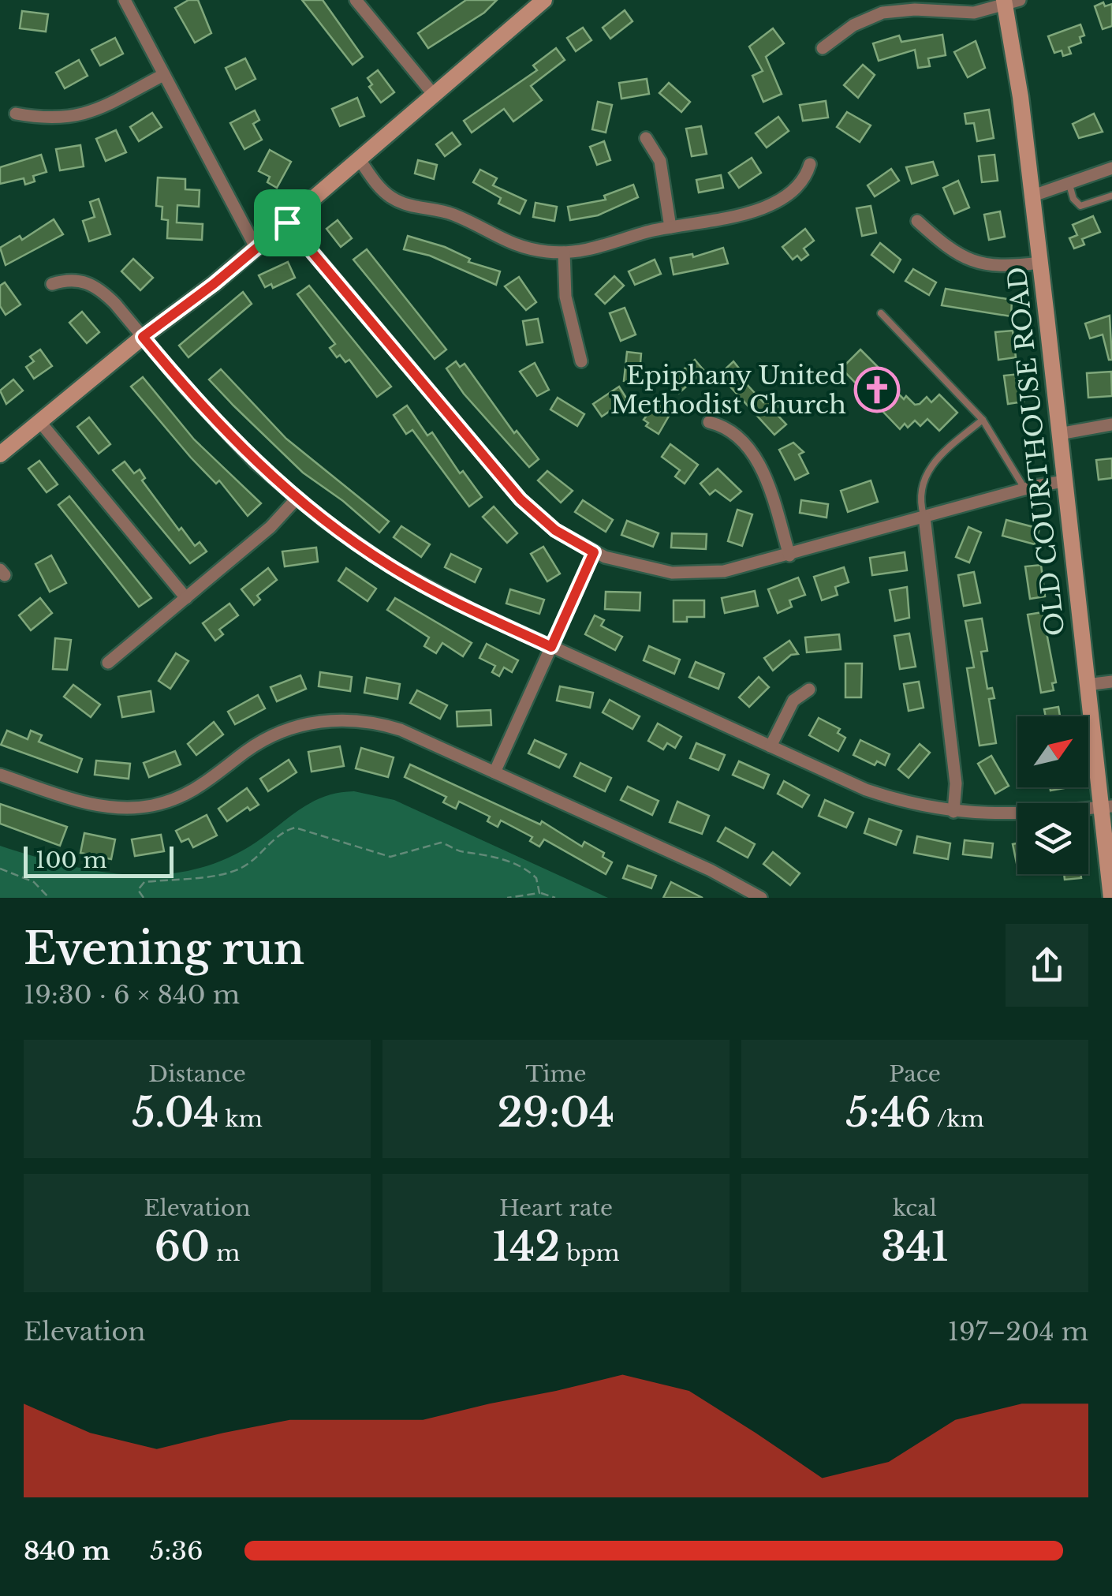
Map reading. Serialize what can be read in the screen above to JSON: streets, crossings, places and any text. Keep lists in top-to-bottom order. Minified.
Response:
{"streets":{"street":["OLD COURTHOUSE ROAD"]},"places":{"church":["Epiphany United Methodist Church"]},"scale_bar":"100 m","north":"top right","page":{"scale":"100 m","heading":["Evening run","19:30 · 6 × 840 m"],"stats":[["Distance","5.04 km"],["Time","29:04"],["Pace","5:46 /km"],["Elevation","60 m"],["Heart rate","142 bpm"],["kcal","341"]],"chart":["Elevation","197–204 m"],"list":[{"name":"840 m","note":"5:36"}]}}
